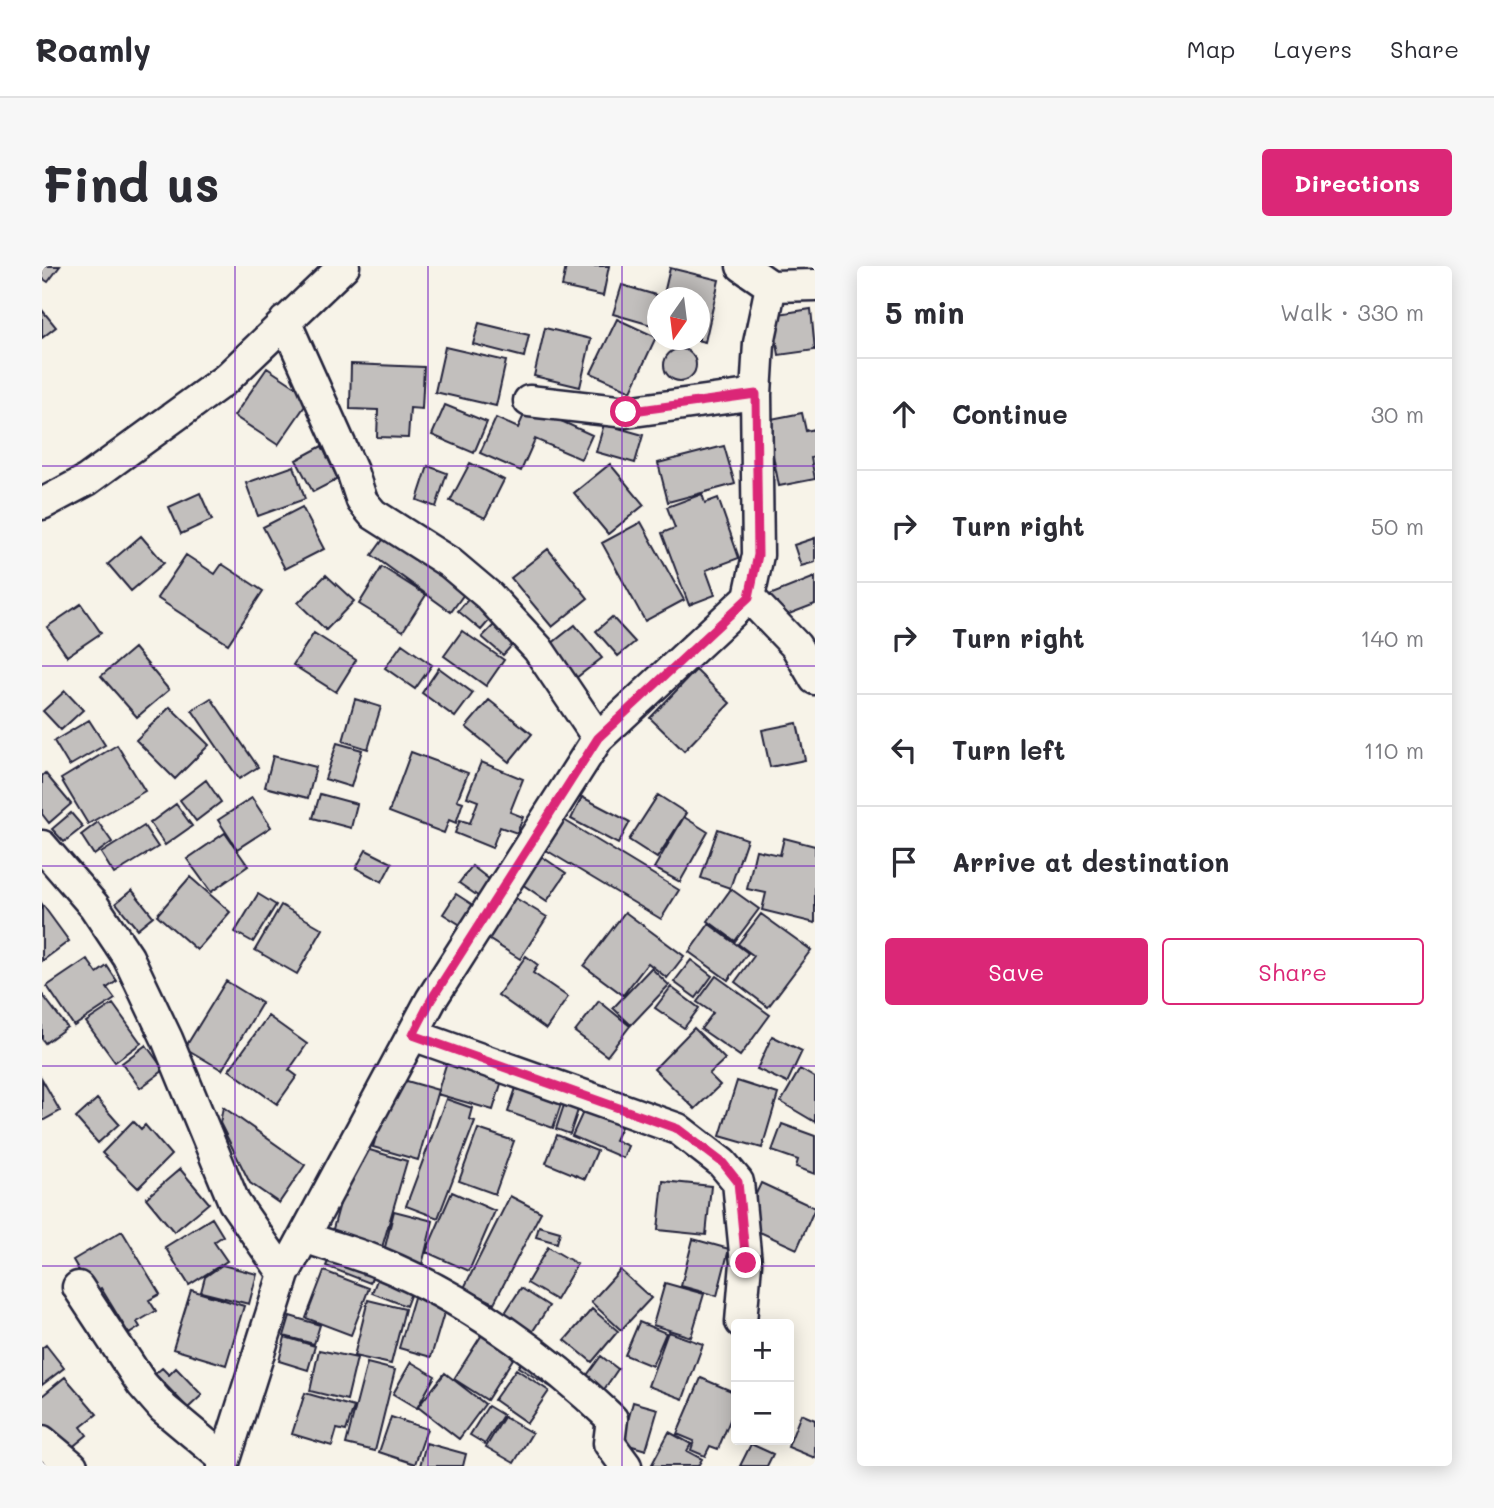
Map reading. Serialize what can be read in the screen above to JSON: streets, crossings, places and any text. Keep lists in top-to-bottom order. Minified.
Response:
{"north":"bottom","page":{"header":"Roamly","nav":["Map","Layers","Share"],"buttons":["Directions",["Save","Share"]],"title":"Find us","heading":["5 min","Walk · 330 m"],"list":[["Continue","30 m"],["Turn right","50 m"],["Turn right","140 m"],["Turn left","110 m"],"Arrive at destination"],"map_buttons":["+","−"]}}
